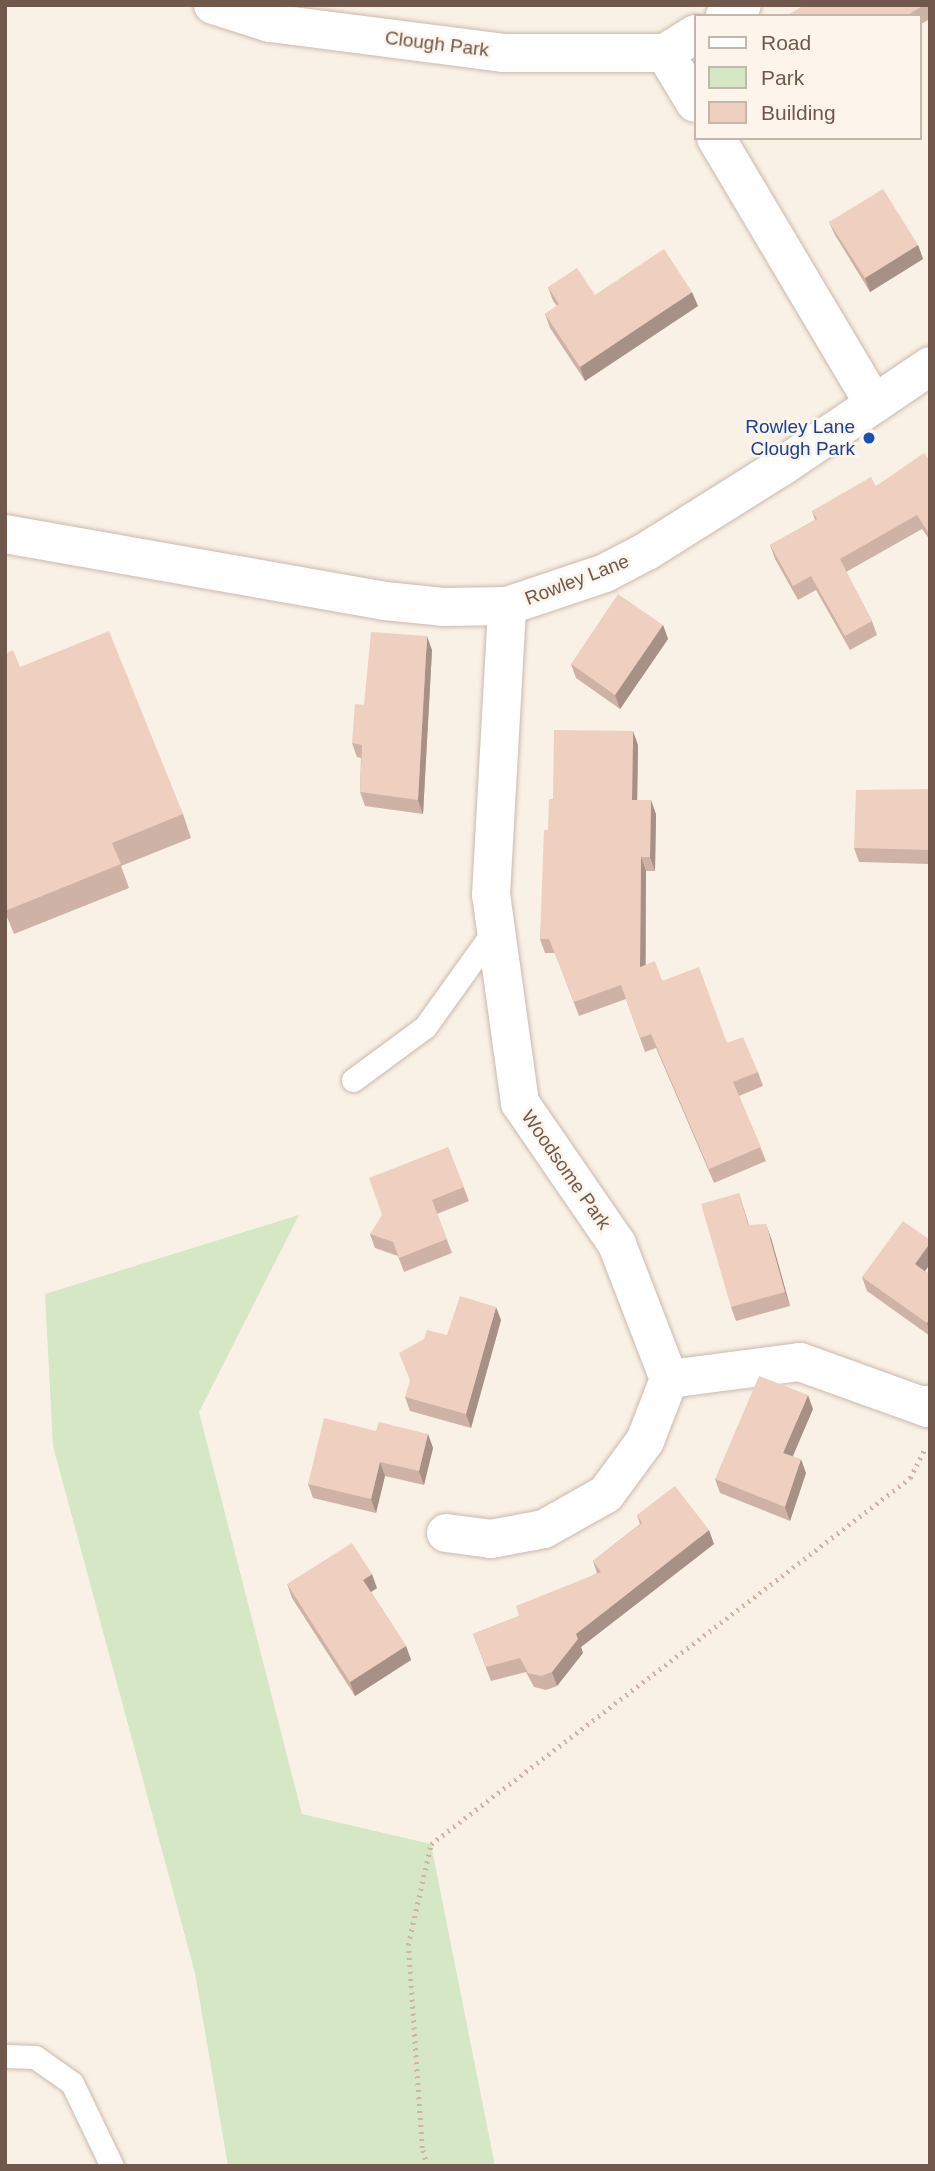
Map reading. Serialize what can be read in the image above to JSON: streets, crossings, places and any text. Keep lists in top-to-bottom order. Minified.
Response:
{"streets":{"street":["Clough Park","Rowley Lane","Woodsome Park"]},"crossings":[["Rowley Lane","Woodsome Park"]],"places":["Rowley Lane Clough Park"],"legend":["Road","Park","Building"]}
